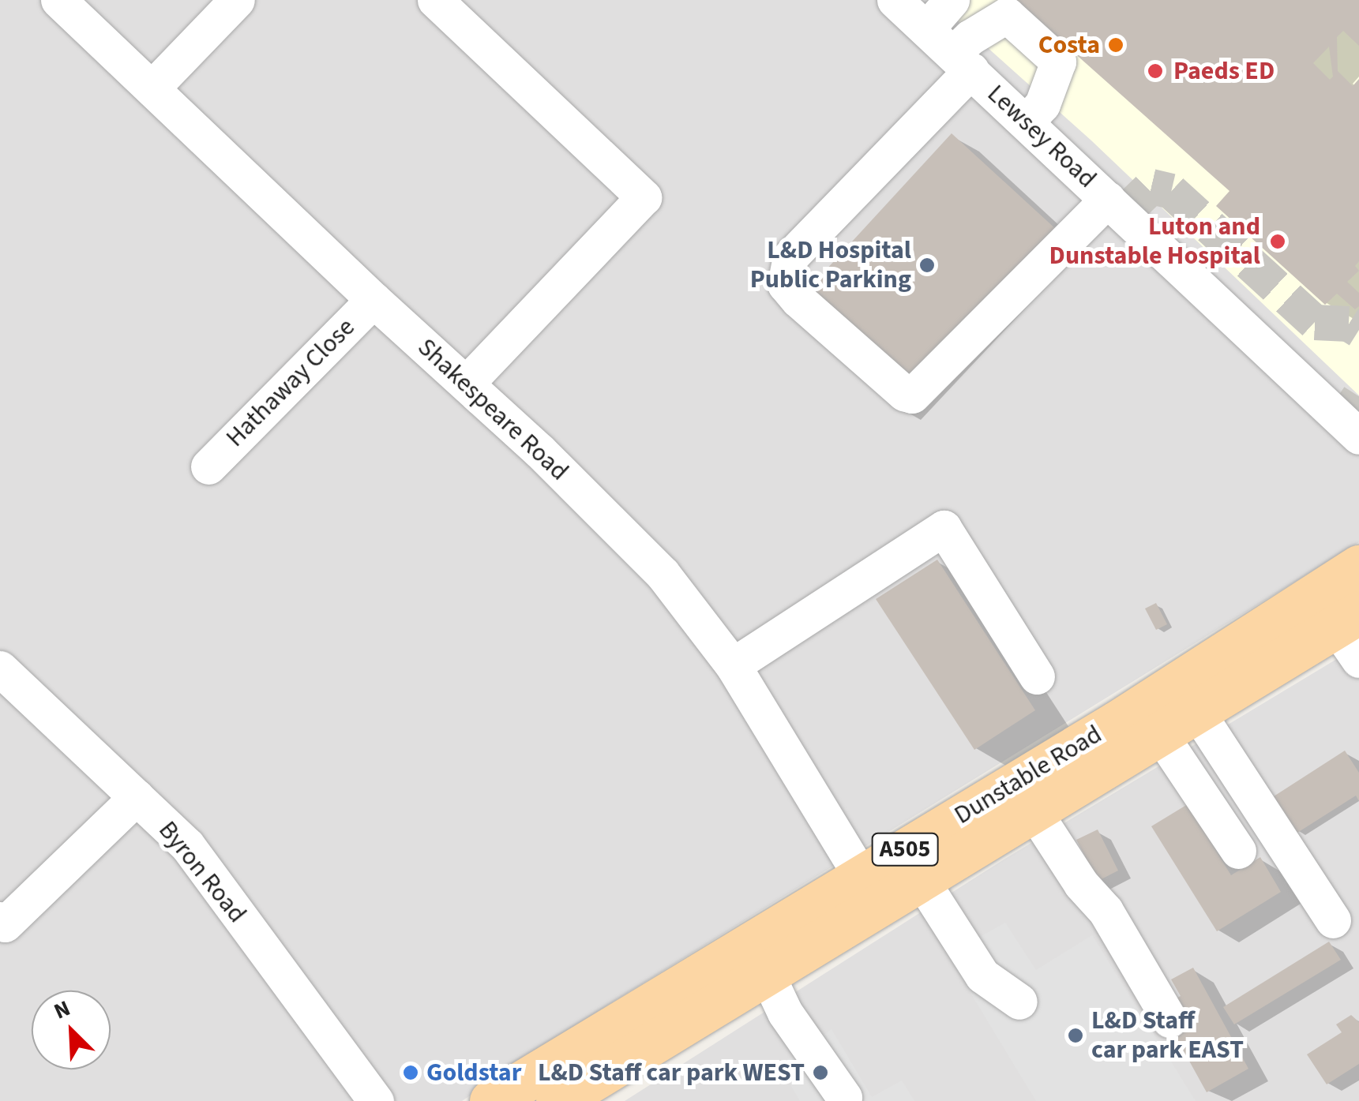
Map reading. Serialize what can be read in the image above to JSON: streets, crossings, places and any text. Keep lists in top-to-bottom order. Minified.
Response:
{"streets":{"main road":["Dunstable Road","A505"],"street":["Lewsey Road","Hathaway Close","Shakespeare Road","Byron Road"]},"crossings":[["Hathaway Close","Shakespeare Road"],["Shakespeare Road","Dunstable Road"]],"places":["Costa","Paeds ED","Luton and Dunstable Hospital","L&D Hospital Public Parking","L&D Staff car park EAST","Goldstar","L&D Staff car park WEST"],"north":"top left"}
